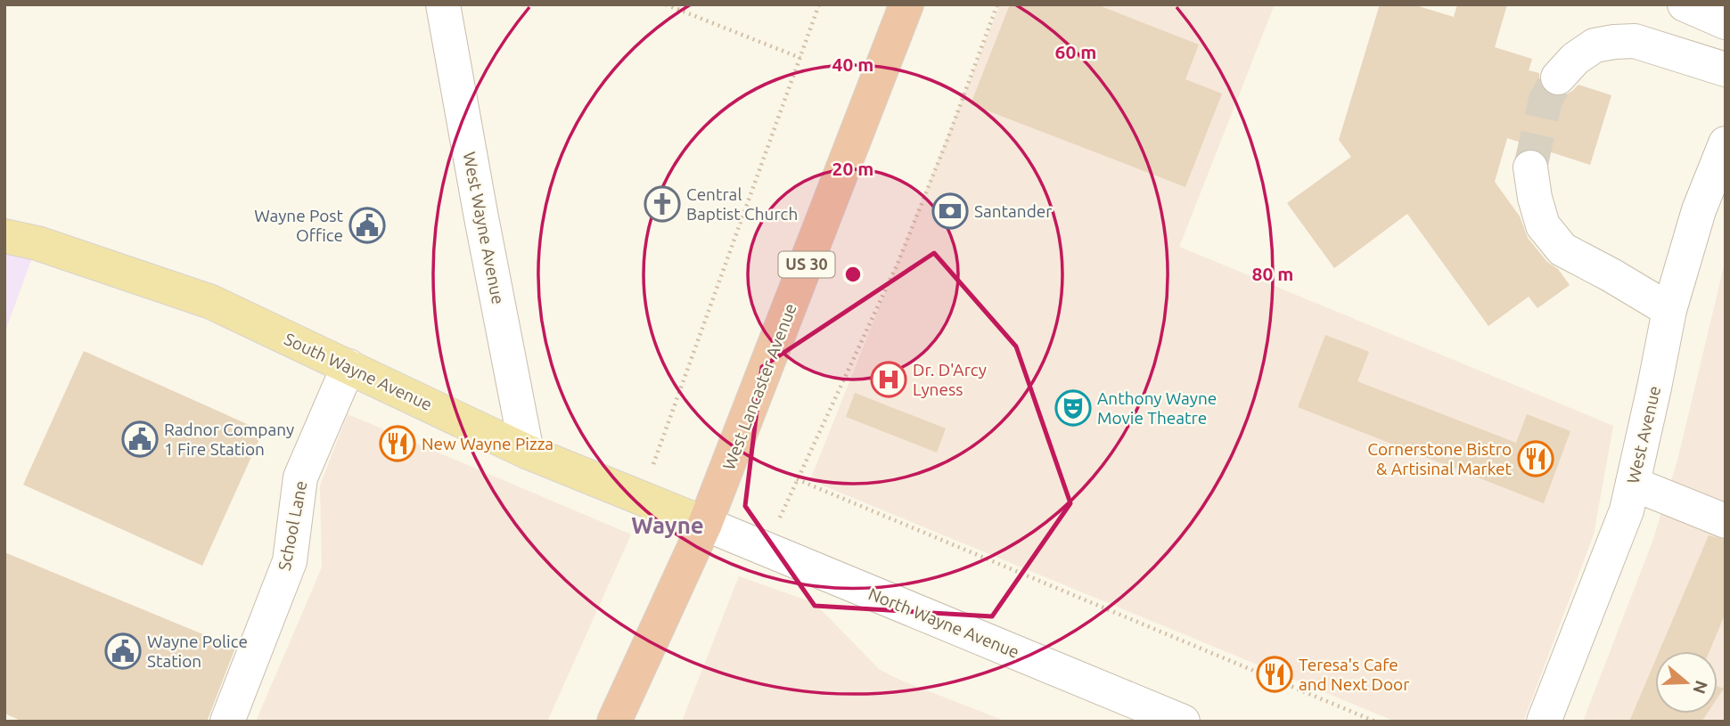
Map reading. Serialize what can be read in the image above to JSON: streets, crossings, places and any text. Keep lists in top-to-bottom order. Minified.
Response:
{"streets":{"highway":["US 30","West Lancaster Avenue"],"main road":["South Wayne Avenue"],"street":["West Wayne Avenue","West Avenue","School Lane","North Wayne Avenue"]},"crossings":[["West Wayne Avenue","South Wayne Avenue"],["US 30","South Wayne Avenue"],["US 30","West Lancaster Avenue"],["US 30","North Wayne Avenue"],["South Wayne Avenue","West Lancaster Avenue"],["South Wayne Avenue","School Lane"],["South Wayne Avenue","North Wayne Avenue"],["West Lancaster Avenue","North Wayne Avenue"]],"districts":["Wayne"],"places":{"church":["Central Baptist Church"],"bank":["Santander"],"public building":["Wayne Post Office","Radnor Company 1 Fire Station","Wayne Police Station"],"hospital":["Dr. D'Arcy Lyness"],"theatre":["Anthony Wayne Movie Theatre"],"restaurant":["New Wayne Pizza","Cornerstone Bistro & Artisinal Market","Teresa's Cafe and Next Door"]},"north":"right","rings":["60 m","40 m","20 m","80 m"]}
